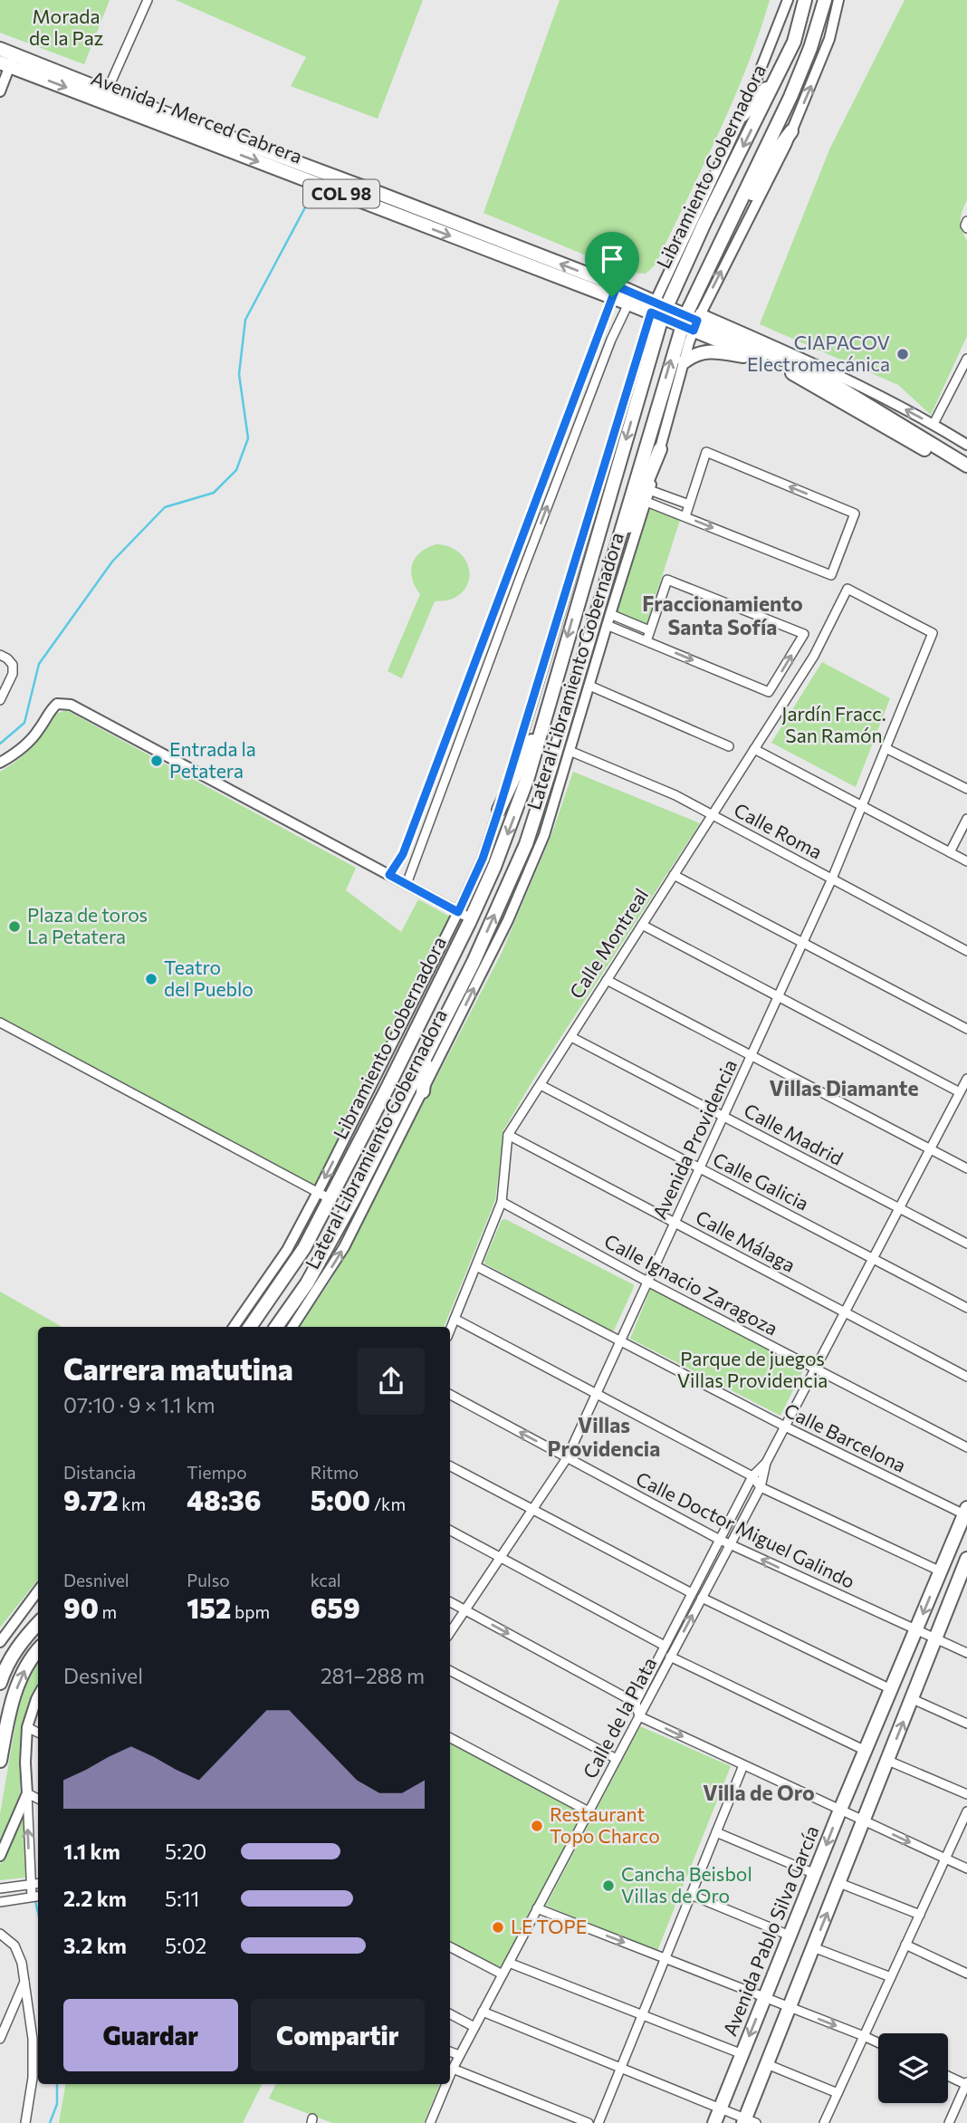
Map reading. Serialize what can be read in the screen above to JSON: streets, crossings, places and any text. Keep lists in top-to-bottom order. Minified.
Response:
{"streets":{"main road":["Avenida J. Merced Cabrera","Libramiento Gobernadora","COL 98","Avenida Pablo Silva García"],"street":["Lateral Libramiento Gobernadora","Calle Roma","Calle Montreal","Calle Madrid","Avenida Providencia","Calle Galicia","Calle Málaga","Calle Ignacio Zaragoza","Calle Barcelona","Calle Doctor Miguel Galindo","Calle de la Plata"]},"crossings":[["Avenida J. Merced Cabrera","Libramiento Gobernadora"],["Avenida J. Merced Cabrera","COL 98"],["Avenida J. Merced Cabrera","Lateral Libramiento Gobernadora"],["Libramiento Gobernadora","COL 98"],["Libramiento Gobernadora","Lateral Libramiento Gobernadora"],["COL 98","Lateral Libramiento Gobernadora"],["Lateral Libramiento Gobernadora","Calle Roma"],["Calle Roma","Calle Montreal"],["Calle Roma","Avenida Providencia"],["Calle Montreal","Calle Madrid"],["Calle Montreal","Avenida Providencia"],["Calle Montreal","Calle Galicia"],["Calle Montreal","Calle Málaga"],["Calle Montreal","Calle Ignacio Zaragoza"],["Calle Montreal","Calle Barcelona"],["Calle Madrid","Avenida Providencia"],["Calle Madrid","Calle de la Plata"],["Avenida Providencia","Calle Galicia"],["Avenida Providencia","Calle Málaga"],["Avenida Providencia","Calle Ignacio Zaragoza"],["Avenida Providencia","Calle Barcelona"],["Avenida Providencia","Calle Doctor Miguel Galindo"],["Calle Galicia","Calle de la Plata"],["Calle Málaga","Calle de la Plata"],["Calle Ignacio Zaragoza","Calle de la Plata"],["Calle Barcelona","Calle de la Plata"],["Calle Barcelona","Avenida Pablo Silva García"],["Calle Doctor Miguel Galindo","Calle de la Plata"],["Calle Doctor Miguel Galindo","Avenida Pablo Silva García"]],"districts":["Fraccionamiento Santa Sofía","Villas Diamante","Villas Providencia","Villa de Oro"],"parks":["Morada de la Paz","Jardín Fracc. San Ramón","Parque de juegos Villas Providencia"],"places":["CIAPACOV Electromecánica","Entrada la Petatera","Plaza de toros La Petatera","Teatro del Pueblo","Restaurant Topo Charco","Cancha Beisbol Villas de Oro","LE TOPE"],"page":{"heading":["Carrera matutina","07:10 · 9 × 1.1 km"],"stats":[["Distancia","9.72 km"],["Tiempo","48:36"],["Ritmo","5:00 /km"],["Desnivel","90 m"],["Pulso","152 bpm"],["kcal","659"]],"chart":["Desnivel","281–288 m"],"list":[{"name":"1.1 km","note":"5:20"},{"name":"2.2 km","note":"5:11"},{"name":"3.2 km","note":"5:02"}],"buttons":["Guardar","Compartir"]}}
